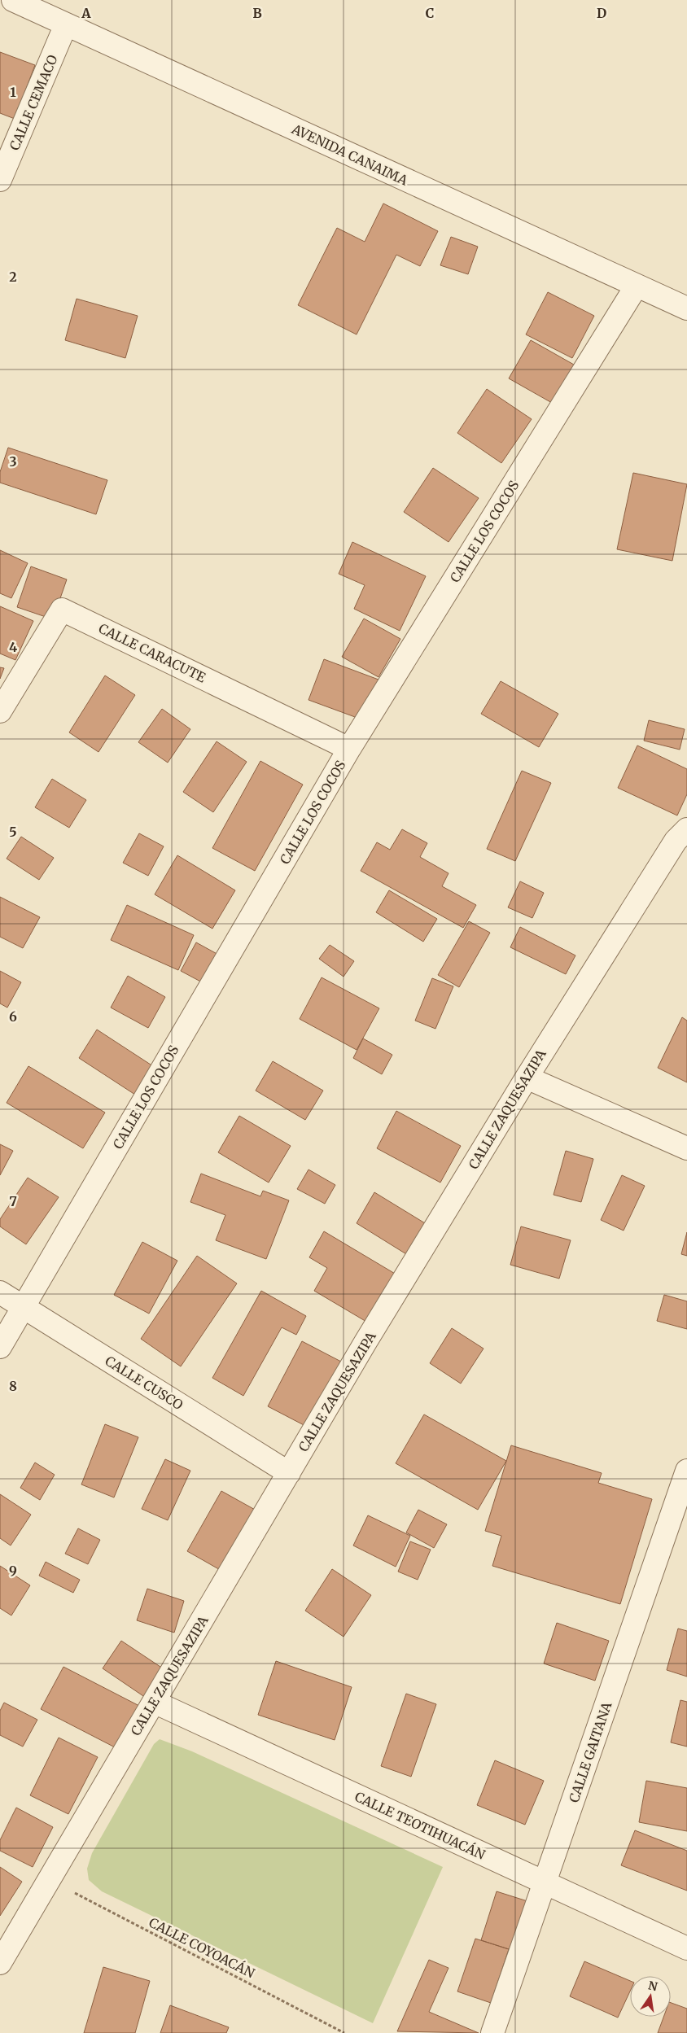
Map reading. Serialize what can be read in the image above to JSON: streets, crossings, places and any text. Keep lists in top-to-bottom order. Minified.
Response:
{"streets":{"street":["CALLE CEMACO","AVENIDA CANAIMA","CALLE LOS COCOS","CALLE CARACUTE","CALLE ZAQUESAZIPA","CALLE CUSCO","CALLE GAITANA","CALLE TEOTIHUACÁN"],"path":["CALLE COYOACÁN"]},"crossings":[["CALLE CEMACO","AVENIDA CANAIMA"],["AVENIDA CANAIMA","CALLE LOS COCOS"],["CALLE LOS COCOS","CALLE CARACUTE"],["CALLE LOS COCOS","CALLE CUSCO"],["CALLE ZAQUESAZIPA","CALLE CUSCO"],["CALLE ZAQUESAZIPA","CALLE TEOTIHUACÁN"],["CALLE ZAQUESAZIPA","CALLE COYOACÁN"],["CALLE GAITANA","CALLE TEOTIHUACÁN"]],"north":"top","grid":{"columns":["A","B","C","D"],"rows":["1","2","3","4","5","6","7","8","9"]}}
